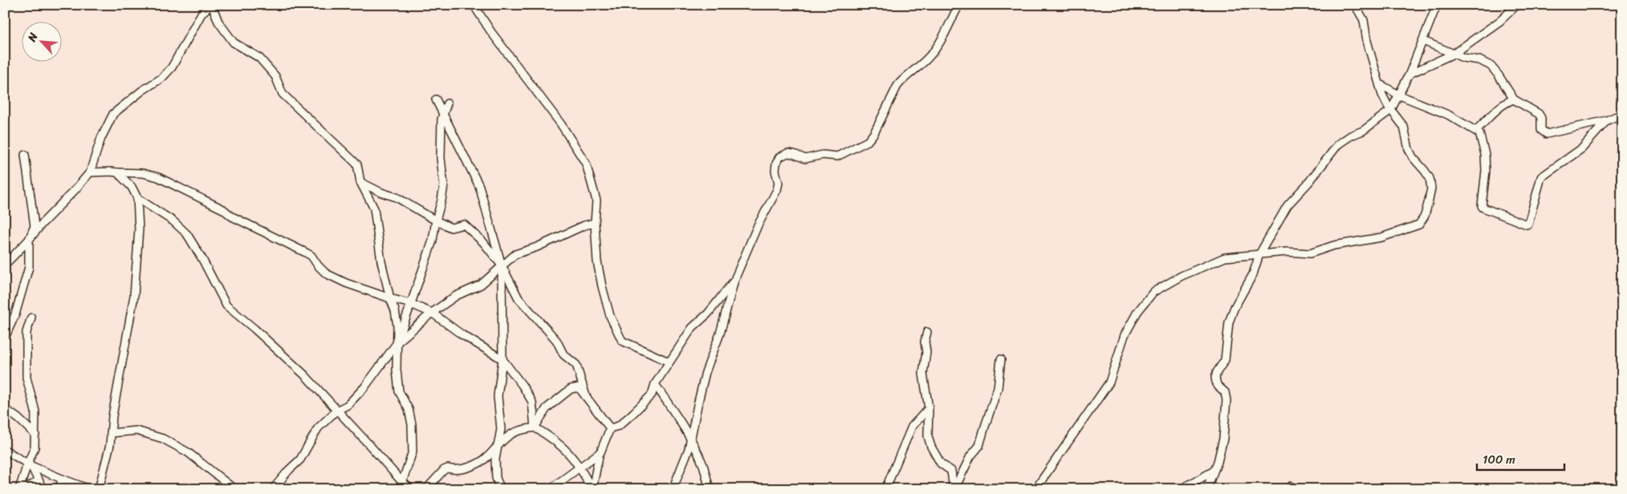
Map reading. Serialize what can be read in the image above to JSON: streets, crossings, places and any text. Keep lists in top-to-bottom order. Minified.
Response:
{"scale_bar":"100 m","north":"top left"}
